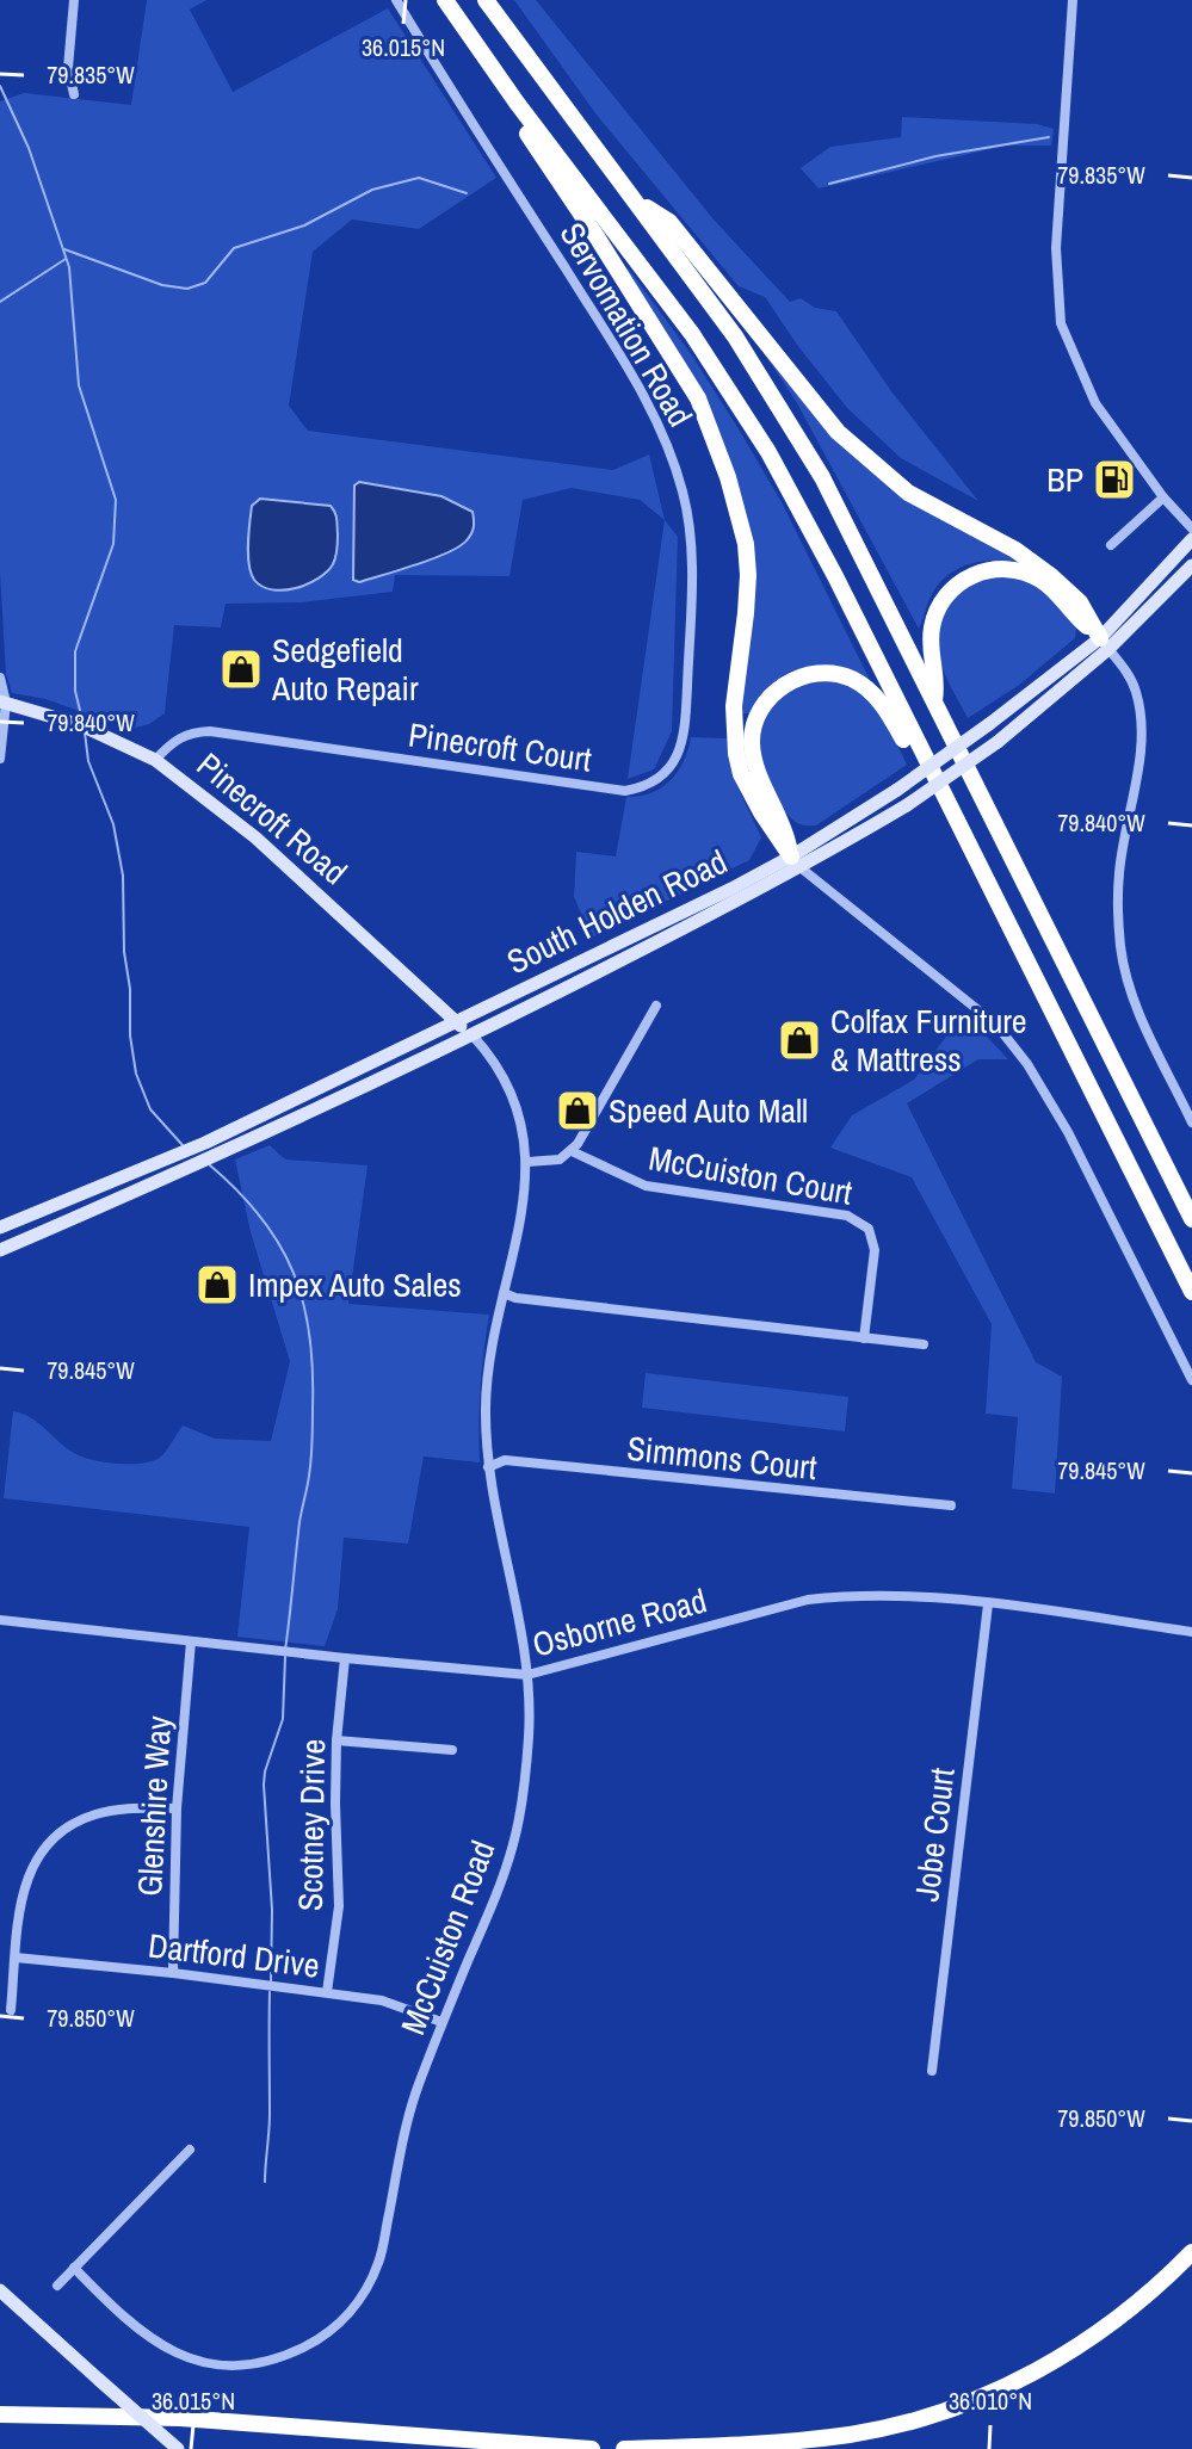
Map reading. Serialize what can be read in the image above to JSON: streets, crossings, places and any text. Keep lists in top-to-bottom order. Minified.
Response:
{"streets":{"main road":["Pinecroft Road","South Holden Road"],"street":["Servomation Road","Pinecroft Court","McCuiston Court","Simmons Court","Osborne Road","Glenshire Way","Scotney Drive","Jobe Court","McCuiston Road","Dartford Drive"]},"crossings":[["Servomation Road","Pinecroft Court"],["Pinecroft Court","Pinecroft Road"],["Pinecroft Road","South Holden Road"],["Pinecroft Road","McCuiston Road"],["South Holden Road","McCuiston Road"],["Simmons Court","McCuiston Road"],["Osborne Road","Glenshire Way"],["Osborne Road","Scotney Drive"],["Osborne Road","Jobe Court"],["Osborne Road","McCuiston Road"],["Glenshire Way","Dartford Drive"],["Scotney Drive","Dartford Drive"],["McCuiston Road","Dartford Drive"]],"places":{"fuel station":["BP"],"shop":["Sedgefield Auto Repair","Colfax Furniture & Mattress","Speed Auto Mall","Impex Auto Sales"]},"coordinates":["36.015°N","79.835°W","79.840°W","79.845°W","79.850°W","36.010°N"]}
